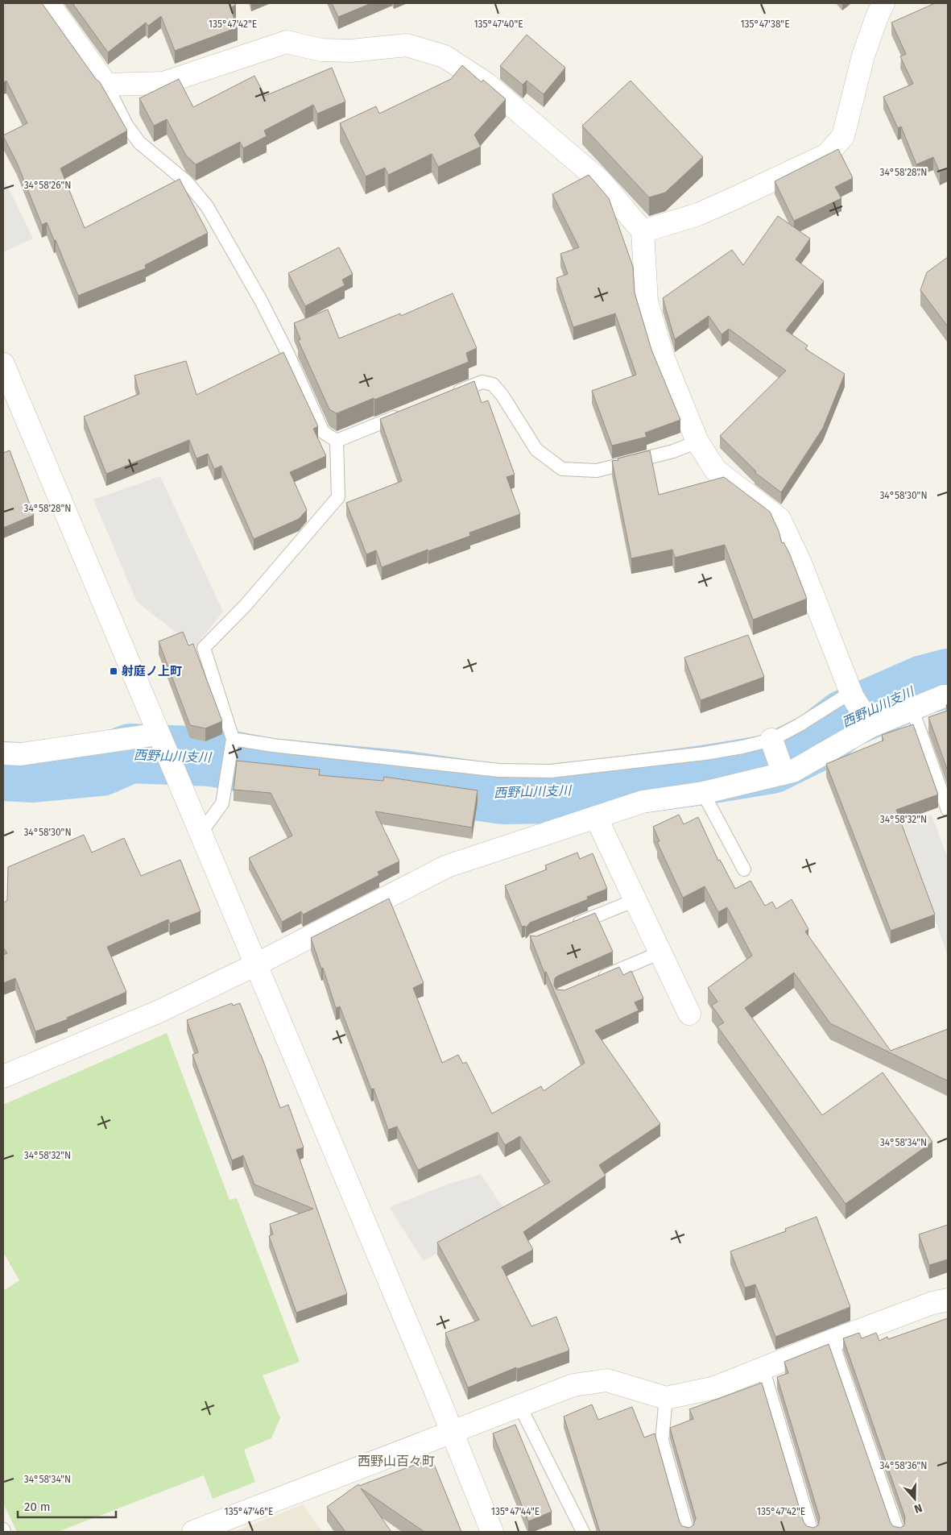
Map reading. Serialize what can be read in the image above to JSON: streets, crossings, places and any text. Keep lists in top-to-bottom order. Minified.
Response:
{"districts":["西野山百々町"],"water":["西野山川支川"],"places":{"transit":["射庭ノ上町"]},"scale_bar":"20 m","north":"bottom","coordinates":["135°47'42\"E","135°47'40\"E","135°47'38\"E","34°58'28\"N","34°58'26\"N","34°58'30\"N","34°58'32\"N","34°58'34\"N","34°58'36\"N","135°47'46\"E","135°47'44\"E"]}
